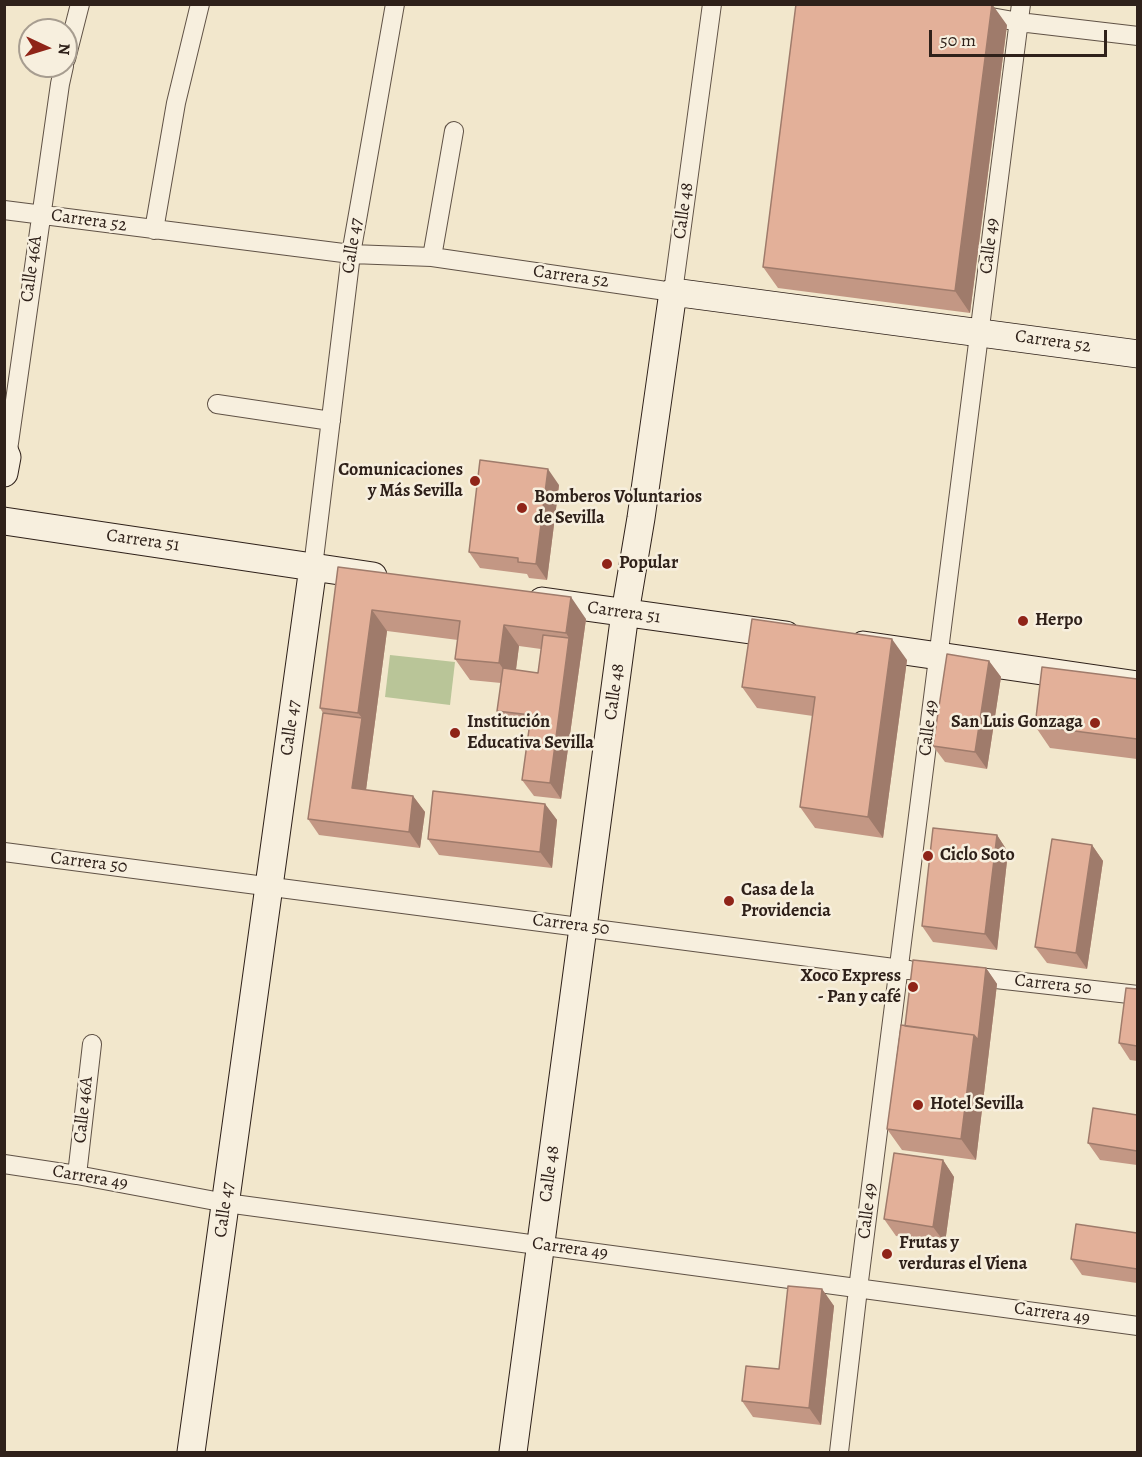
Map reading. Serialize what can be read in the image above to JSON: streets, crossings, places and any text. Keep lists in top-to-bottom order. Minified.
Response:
{"streets":{"main road":["Calle 48","Carrera 52","Calle 47","Carrera 51"],"street":["Calle 49","Calle 46A","Carrera 50","Carrera 49"]},"crossings":[["Calle 48","Carrera 52"],["Calle 48","Carrera 51"],["Calle 48","Carrera 50"],["Calle 48","Carrera 49"],["Carrera 52","Calle 47"],["Carrera 52","Calle 49"],["Carrera 52","Calle 46A"],["Calle 47","Carrera 51"],["Calle 47","Carrera 50"],["Calle 47","Carrera 49"],["Calle 49","Carrera 51"],["Calle 49","Carrera 50"],["Calle 49","Carrera 49"],["Calle 46A","Carrera 49"]],"places":["Comunicaciones y Más Sevilla","Bomberos Voluntarios de Sevilla","Popular","Herpo","San Luis Gonzaga","Institución Educativa Sevilla","Ciclo Soto","Casa de la Providencia","Xoco Express - Pan y café","Hotel Sevilla","Frutas y verduras el Viena"],"scale_bar":"50 m","north":"right"}
